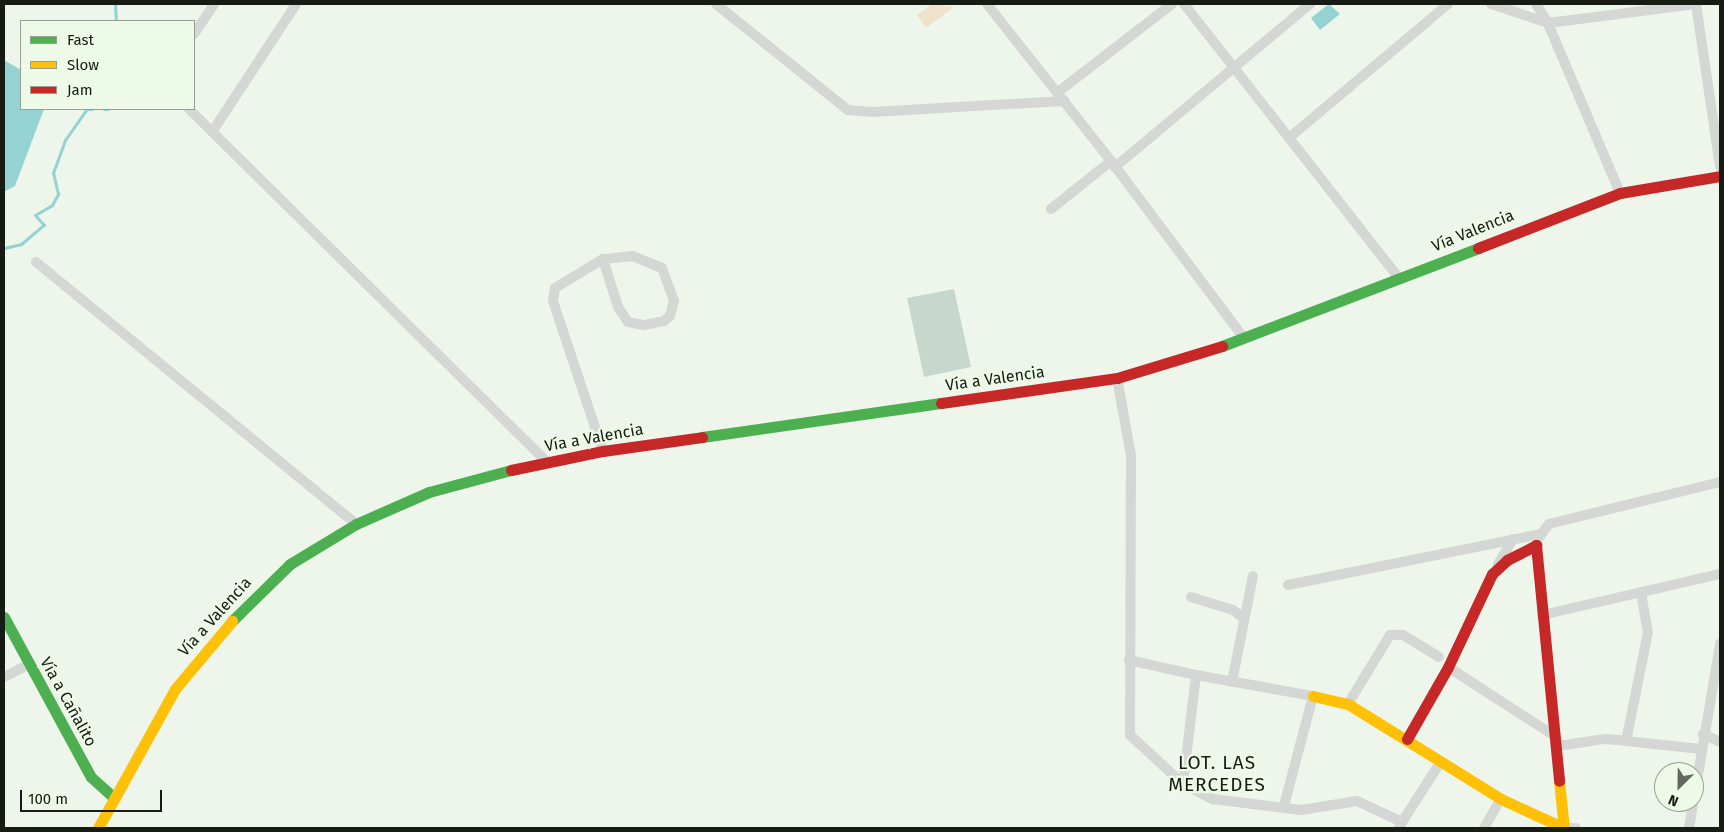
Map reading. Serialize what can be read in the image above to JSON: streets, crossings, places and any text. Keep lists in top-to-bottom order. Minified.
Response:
{"streets":{"main road":["Vía Valencia","Vía a Valencia","Vía a Cañalito"]},"crossings":[["Vía Valencia","Vía a Valencia"],["Vía a Valencia","Vía a Cañalito"]],"districts":["LOT. LAS MERCEDES"],"legend":["Fast","Slow","Jam"],"scale_bar":"100 m","north":"bottom left"}
